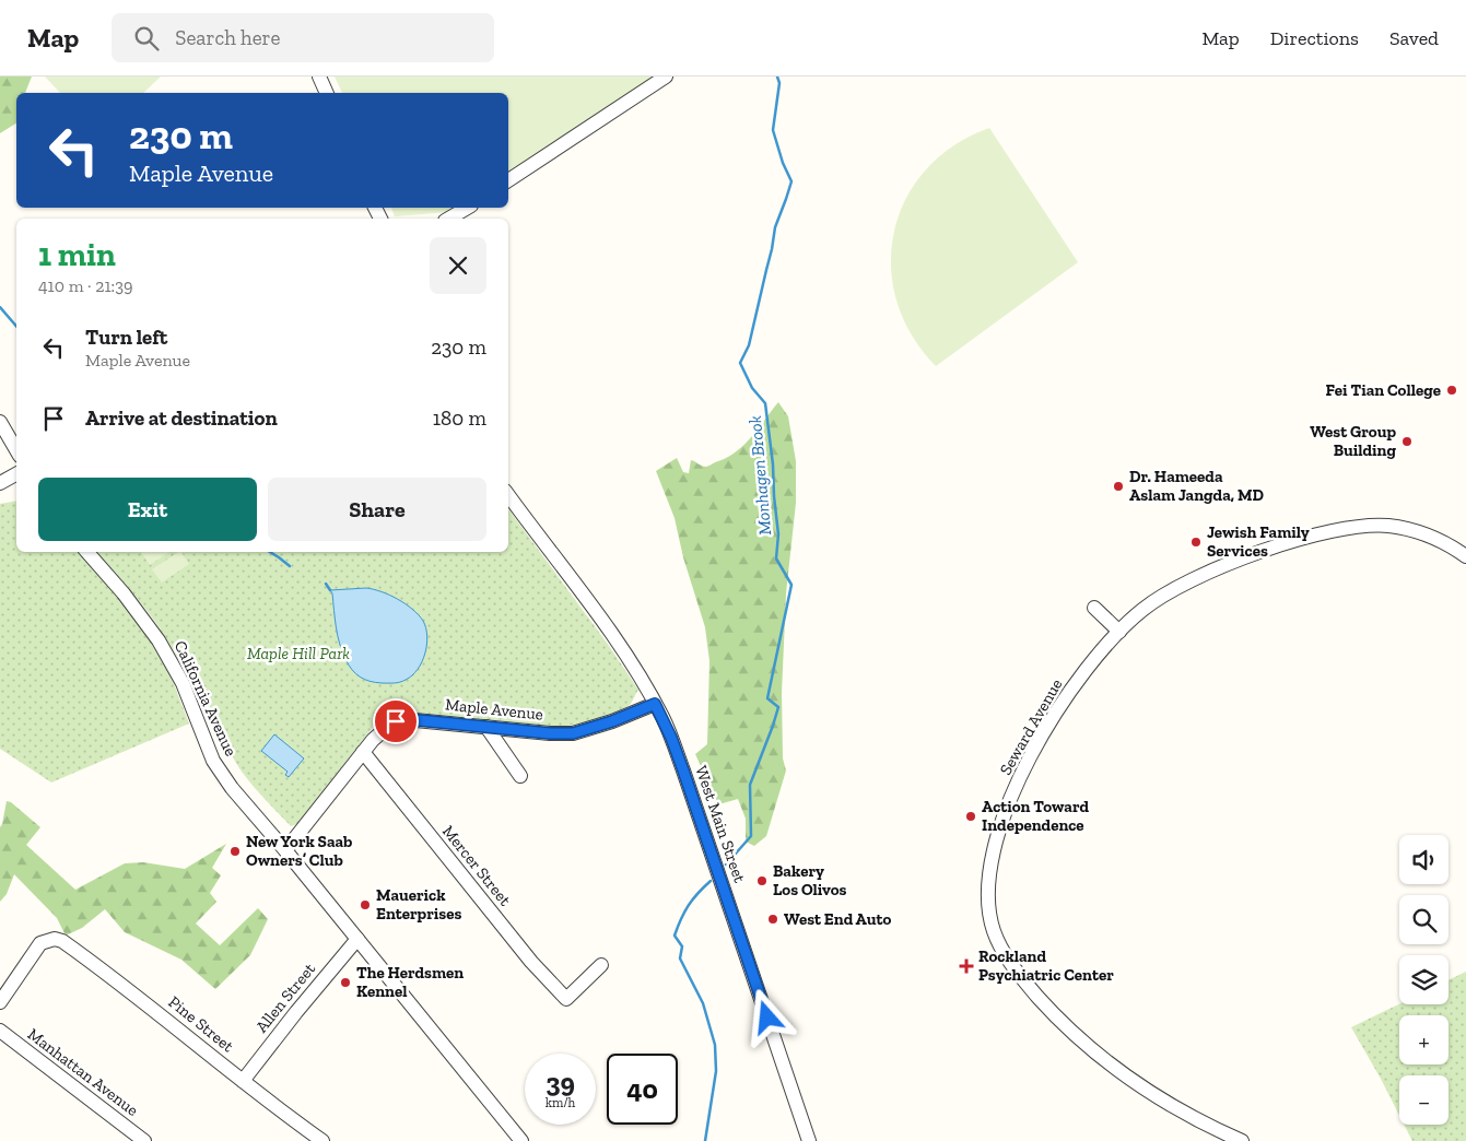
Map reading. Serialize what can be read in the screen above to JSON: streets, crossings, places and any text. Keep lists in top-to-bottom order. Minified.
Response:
{"streets":{"street":["California Avenue","Maple Avenue","Seward Avenue","West Main Street","Mercer Street","Allen Street","Pine Street","Manhattan Avenue"]},"crossings":[["California Avenue","Maple Avenue"],["California Avenue","Allen Street"],["Maple Avenue","West Main Street"],["Maple Avenue","Mercer Street"],["Allen Street","Pine Street"]],"water":["Monhagen Brook"],"parks":["Maple Hill Park"],"places":{"other":["Fei Tian College","West Group Building","Dr. Hameeda Aslam Jangda, MD","Jewish Family Services","Action Toward Independence","New York Saab Owners’ Club","Bakery Los Olivos","Mauerick Enterprises","West End Auto","The Herdsmen Kennel"],"health":["Rockland Psychiatric Center"]},"page":{"header":"Map","search":"Search here","nav":["Map","Directions","Saved"],"turn":["230 m","Maple Avenue"],"heading":["1 min","410 m · 21:39"],"list":[{"name":"Turn left","note":"Maple Avenue","value":"230 m"},{"name":"Arrive at destination","value":"180 m"}],"buttons":["Exit","Share"],"map_buttons":["+","−"],"speed":"39 km/h","limit":"40"}}
